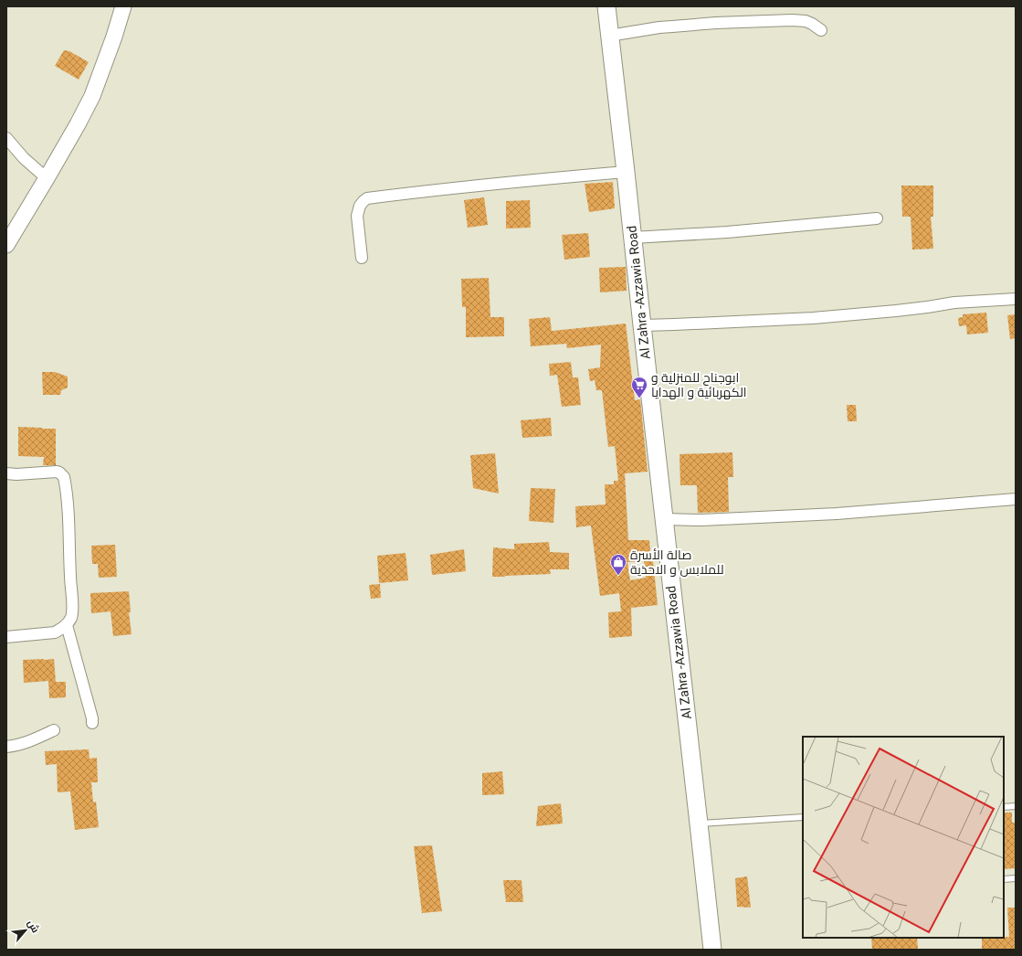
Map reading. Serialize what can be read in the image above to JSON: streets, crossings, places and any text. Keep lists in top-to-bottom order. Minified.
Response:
{"streets":{"main road":["Al Zahra -Azzawia Road"]},"places":{"supermarket":["ابوجناح للمنزلية و الكهربائية و الهدايا"],"shop":["صالة الأسرة للملابس و الاحذية"]},"north":"top right"}
